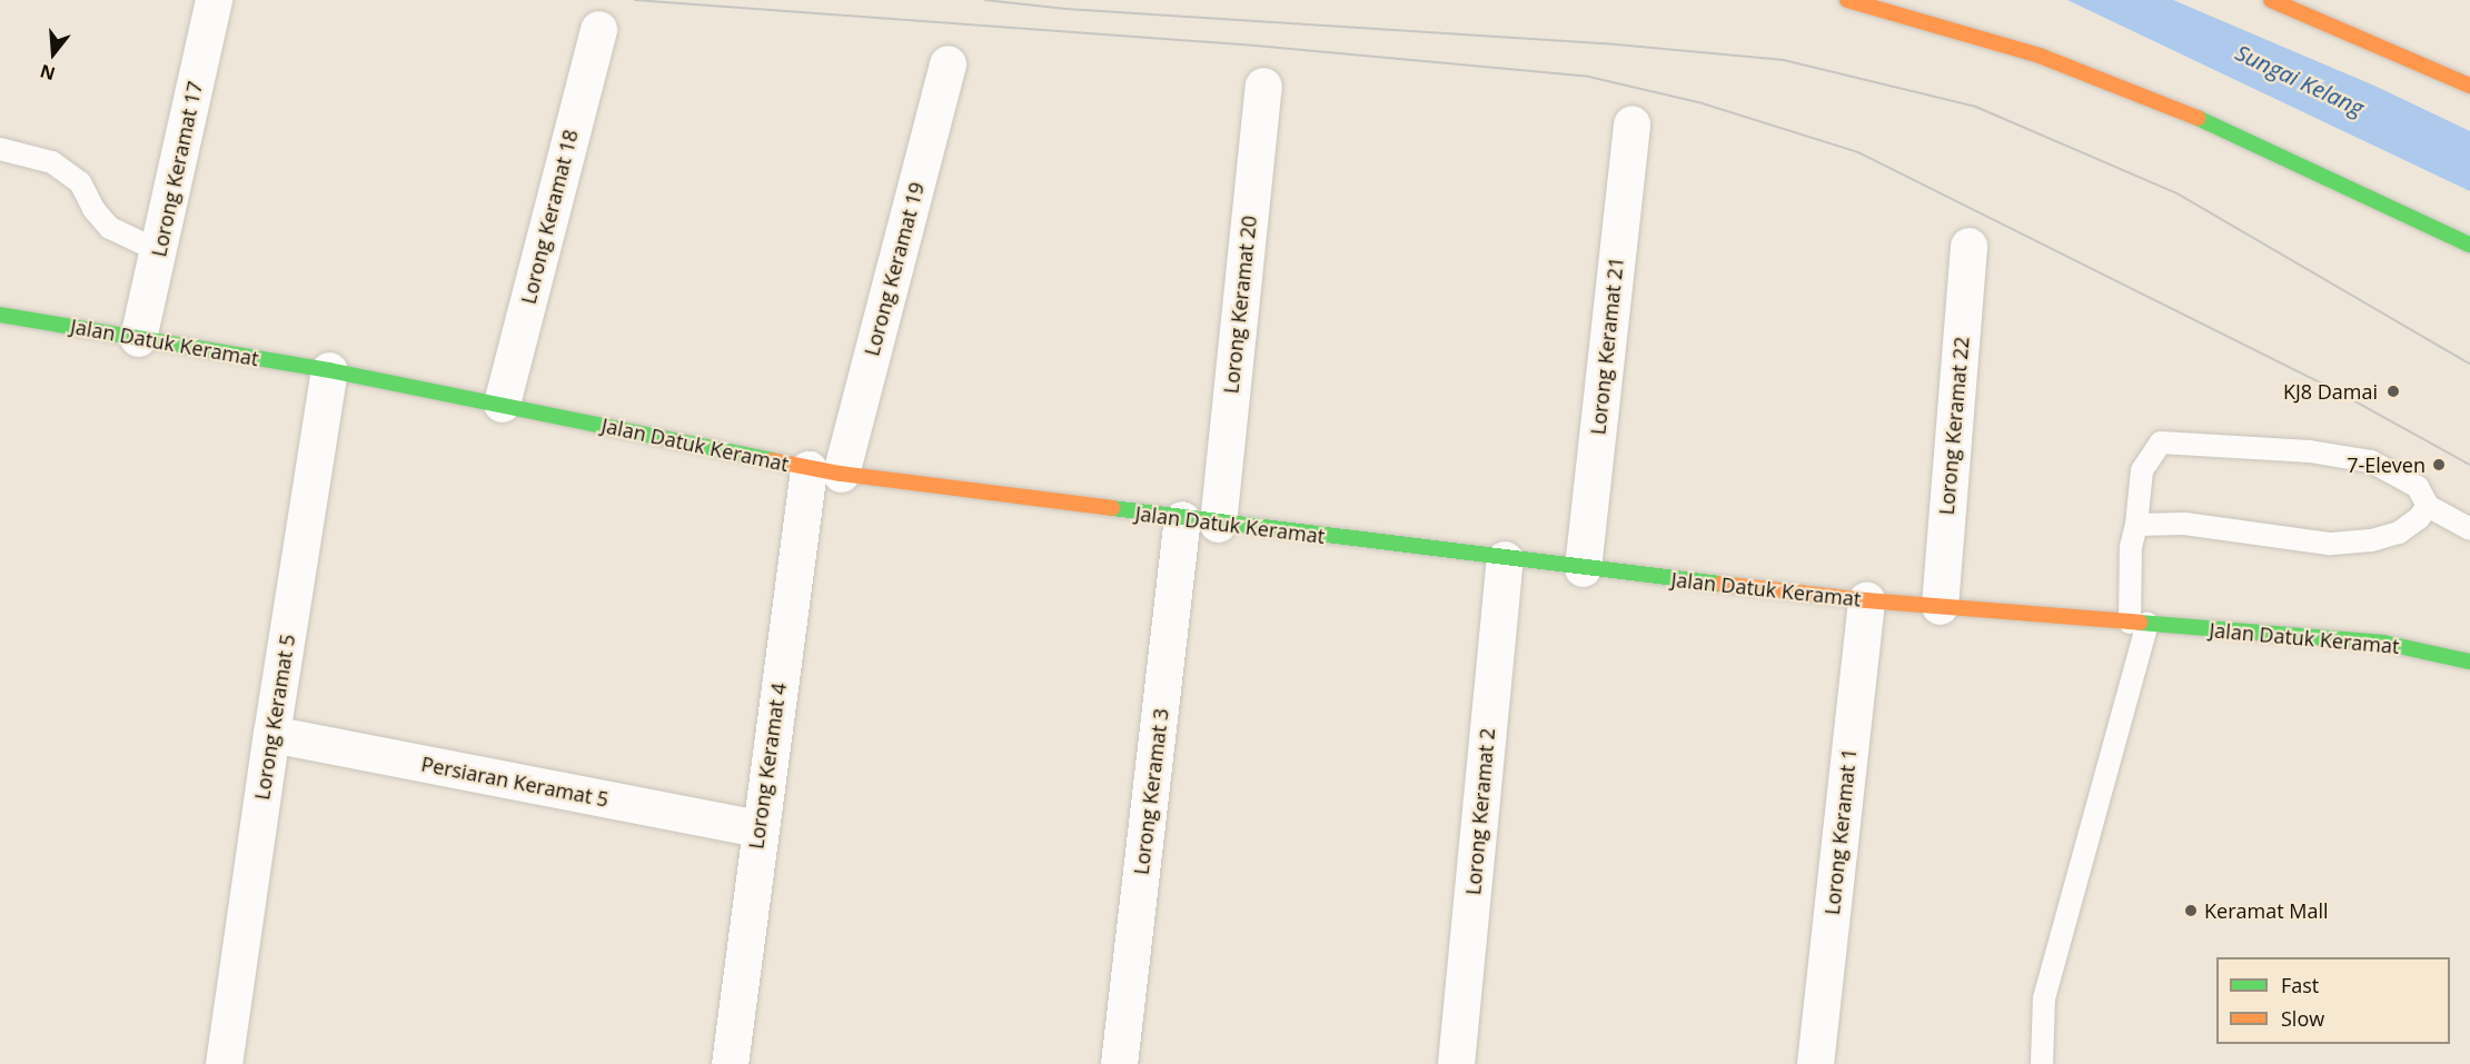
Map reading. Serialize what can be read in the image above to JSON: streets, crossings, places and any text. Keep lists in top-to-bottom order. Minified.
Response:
{"streets":{"main road":["Jalan Datuk Keramat"],"street":["Lorong Keramat 17","Lorong Keramat 18","Lorong Keramat 19","Lorong Keramat 20","Lorong Keramat 21","Lorong Keramat 22","Lorong Keramat 5","Lorong Keramat 4","Persiaran Keramat 5","Lorong Keramat 3","Lorong Keramat 2","Lorong Keramat 1"]},"crossings":[["Lorong Keramat 17","Jalan Datuk Keramat"],["Lorong Keramat 18","Jalan Datuk Keramat"],["Lorong Keramat 19","Jalan Datuk Keramat"],["Lorong Keramat 19","Lorong Keramat 4"],["Lorong Keramat 20","Jalan Datuk Keramat"],["Jalan Datuk Keramat","Lorong Keramat 21"],["Jalan Datuk Keramat","Lorong Keramat 22"],["Jalan Datuk Keramat","Lorong Keramat 5"],["Jalan Datuk Keramat","Lorong Keramat 4"],["Jalan Datuk Keramat","Lorong Keramat 3"],["Jalan Datuk Keramat","Lorong Keramat 2"],["Jalan Datuk Keramat","Lorong Keramat 1"],["Lorong Keramat 5","Persiaran Keramat 5"],["Lorong Keramat 4","Persiaran Keramat 5"]],"water":["Sungai Kelang"],"places":["KJ8 Damai","7-Eleven","Keramat Mall"],"legend":["Fast","Slow"],"north":"bottom"}
